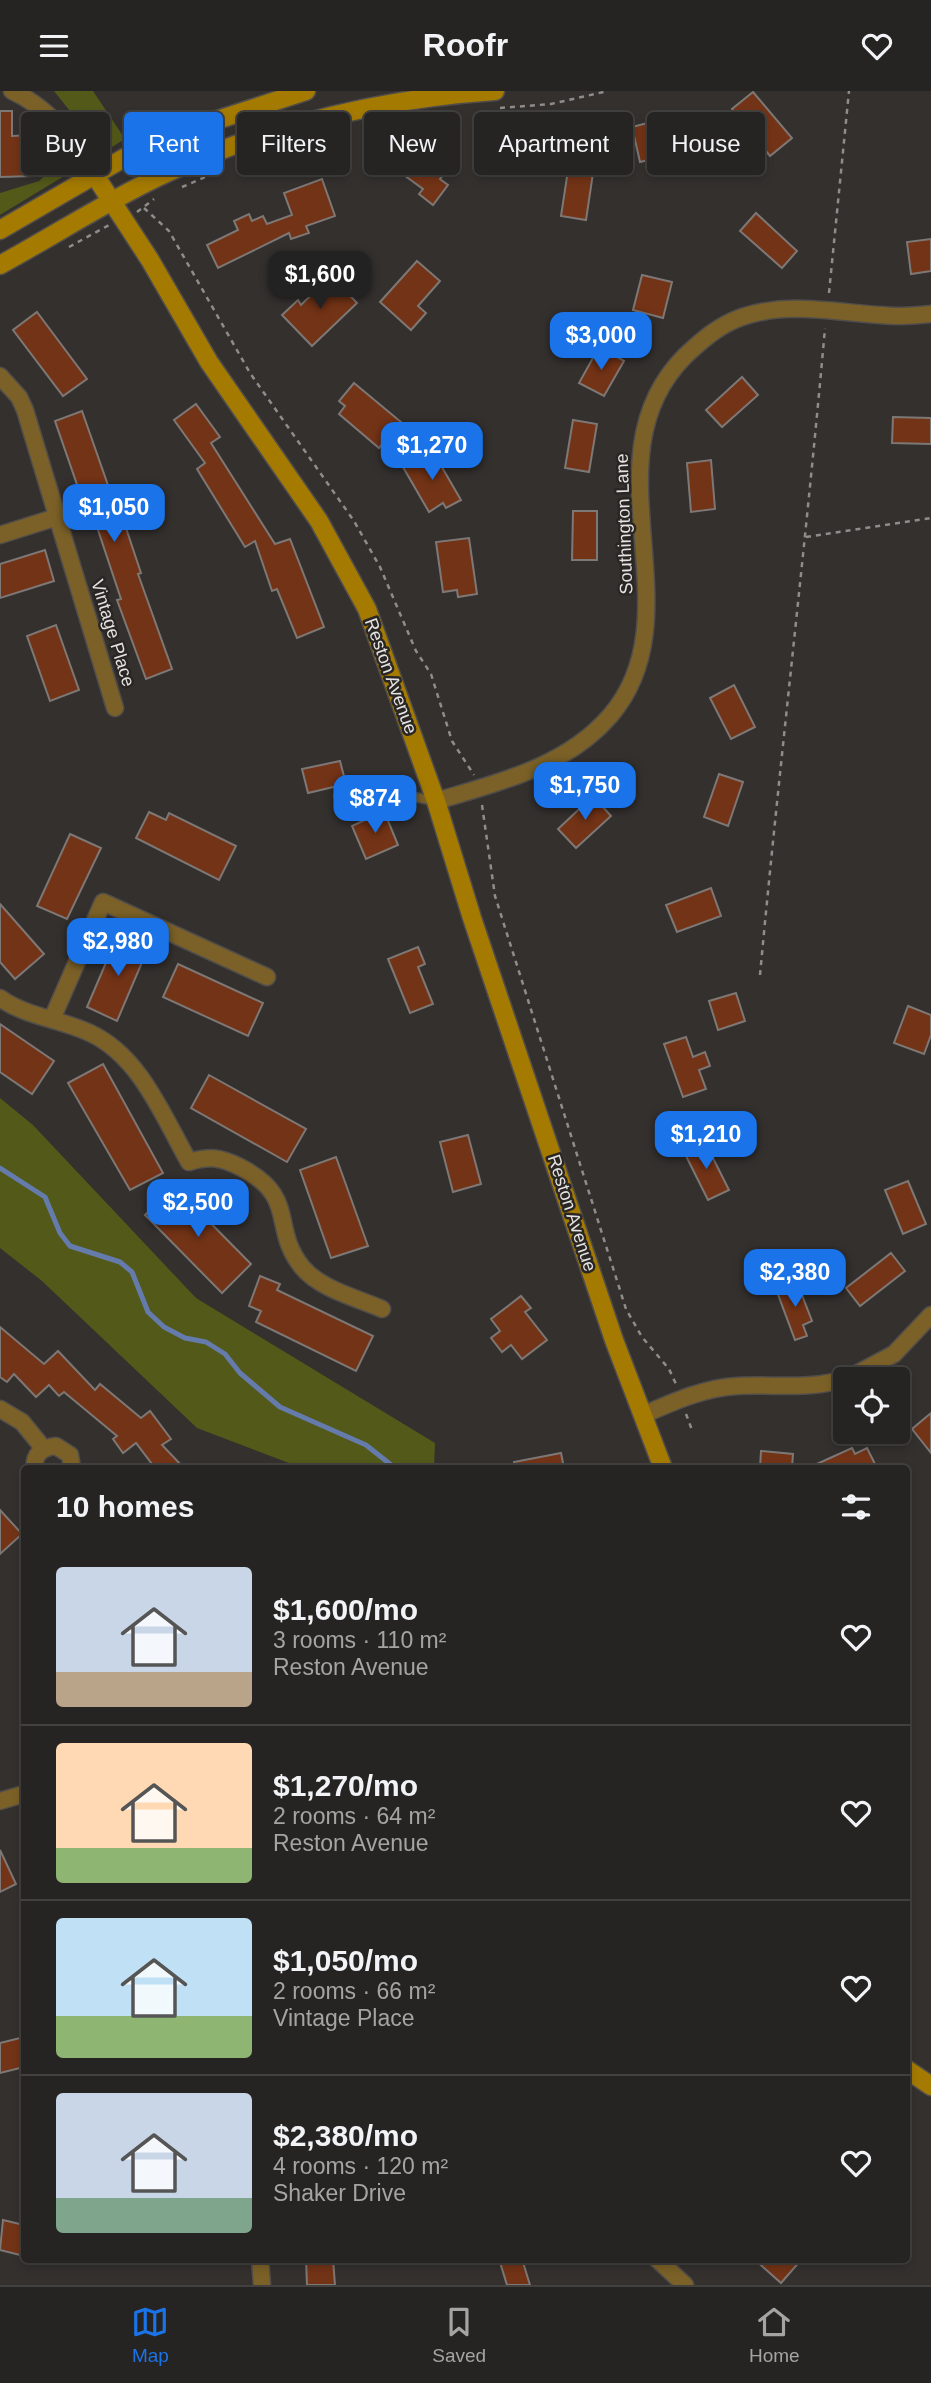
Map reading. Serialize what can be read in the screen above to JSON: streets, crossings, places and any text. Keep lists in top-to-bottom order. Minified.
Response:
{"streets":{"street":["Southington Lane","Vintage Place","Reston Avenue"]},"crossings":[["Southington Lane","Reston Avenue"]],"page":{"header":"Roofr","chip":["Buy","Rent","Filters","New","Apartment","House"],"price":["$1,600","$3,000","$1,270","$1,050","$1,750","$874","$2,980","$1,210","$2,500","$2,380"],"heading":"10 homes","list":[{"name":"$1,600/mo","note":"3 rooms · 110 m² · Reston Avenue"},{"name":"$1,270/mo","note":"2 rooms · 64 m² · Reston Avenue"},{"name":"$1,050/mo","note":"2 rooms · 66 m² · Vintage Place"},{"name":"$2,380/mo","note":"4 rooms · 120 m² · Shaker Drive"}],"tabs":["Map","Saved","Home"]}}
